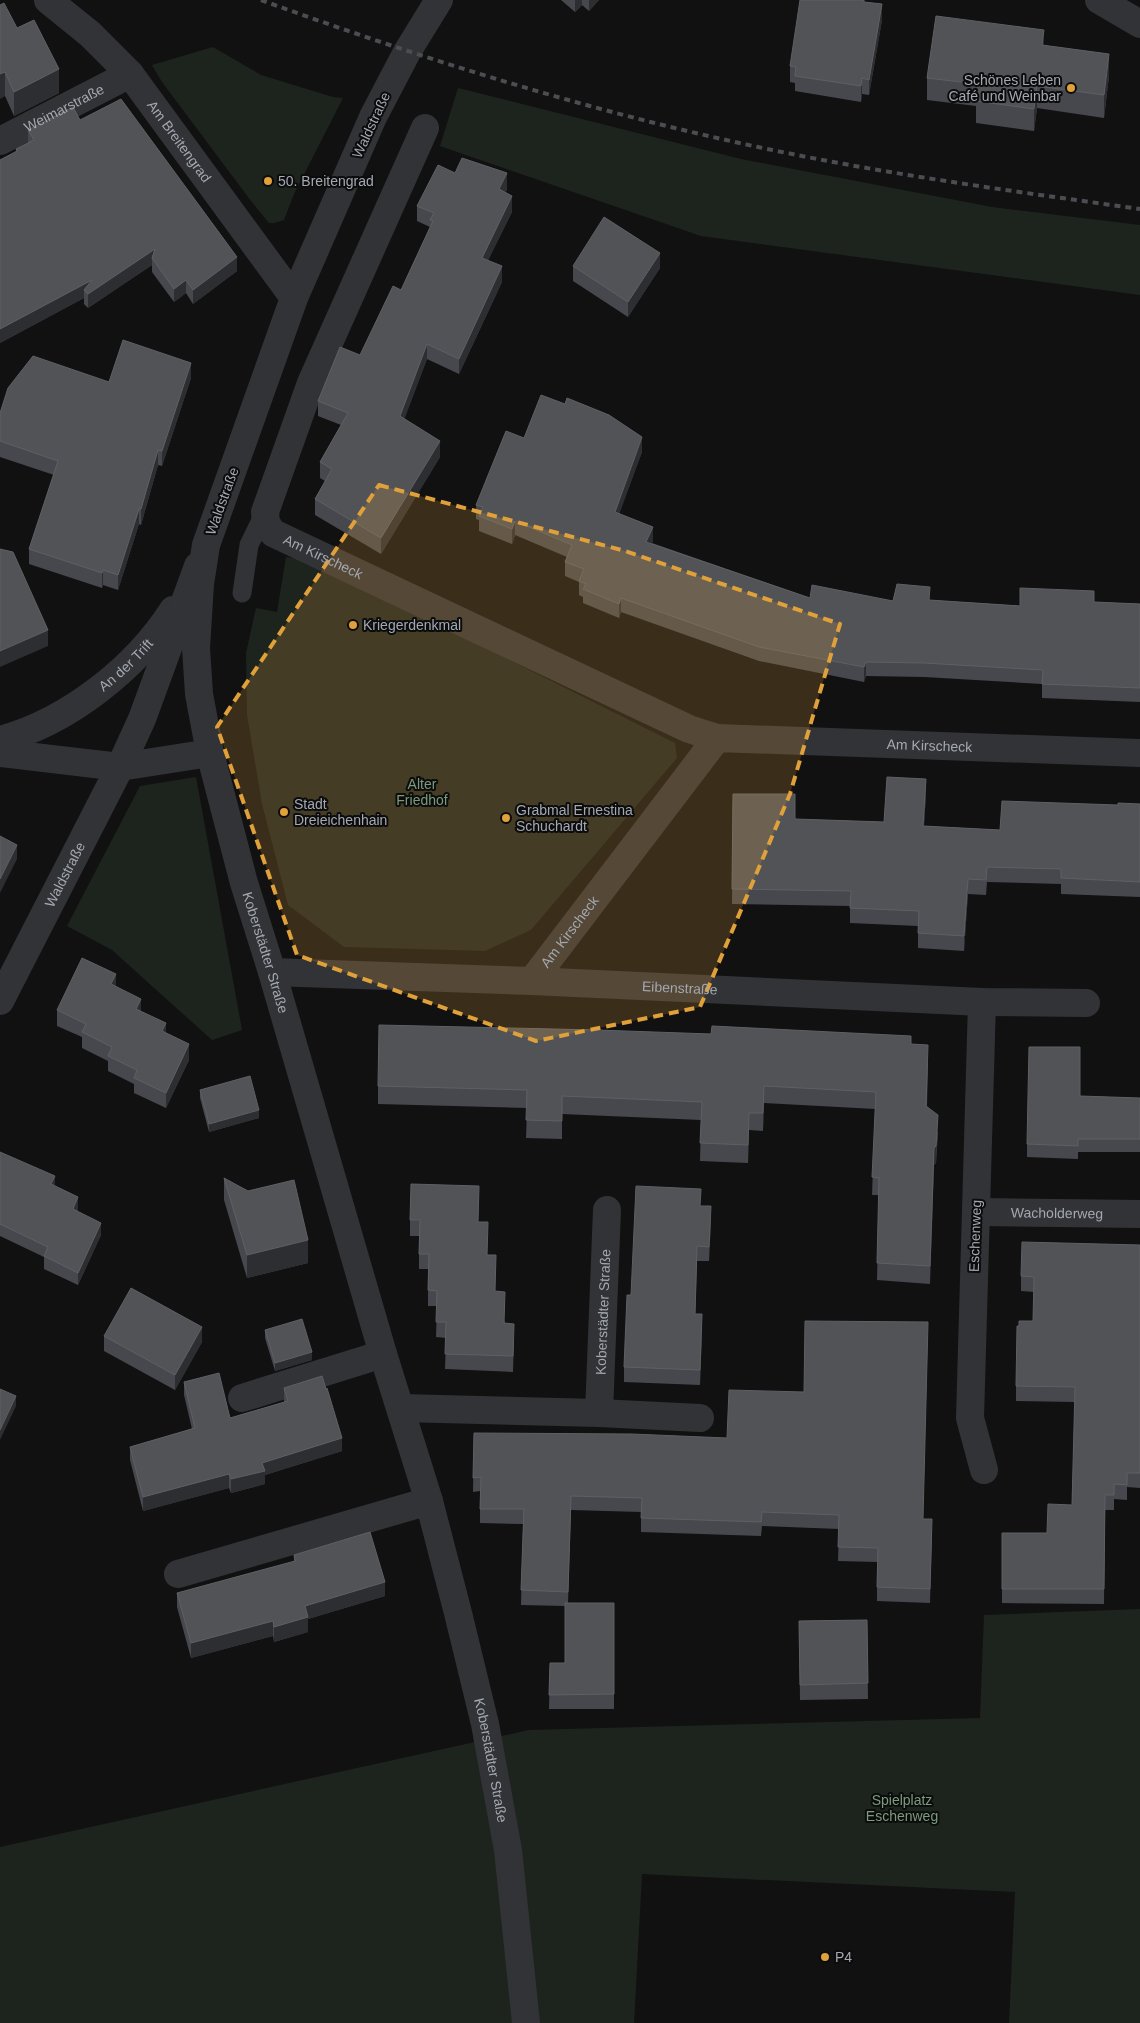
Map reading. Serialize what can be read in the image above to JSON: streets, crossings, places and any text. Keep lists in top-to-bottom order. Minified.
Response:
{"streets":{"street":["Weimarstraße","Waldstraße","Am Breitengrad","Am Kirscheck","An der Trift","Koberstädter Straße","Eibenstraße","Wacholderweg","Eschenweg"]},"crossings":[["Weimarstraße","Am Breitengrad"],["Waldstraße","Am Breitengrad"],["Waldstraße","An der Trift"],["Waldstraße","Koberstädter Straße"],["Am Kirscheck","Eibenstraße"],["An der Trift","Koberstädter Straße"],["Koberstädter Straße","Eibenstraße"],["Eibenstraße","Eschenweg"],["Wacholderweg","Eschenweg"]],"parks":["Alter Friedhof","Spielplatz Eschenweg"],"places":["Schönes Leben Café und Weinbar","50. Breitengrad","Kriegerdenkmal","Stadt Dreieichenhain","Grabmal Ernestina Schuchardt","P4"]}
